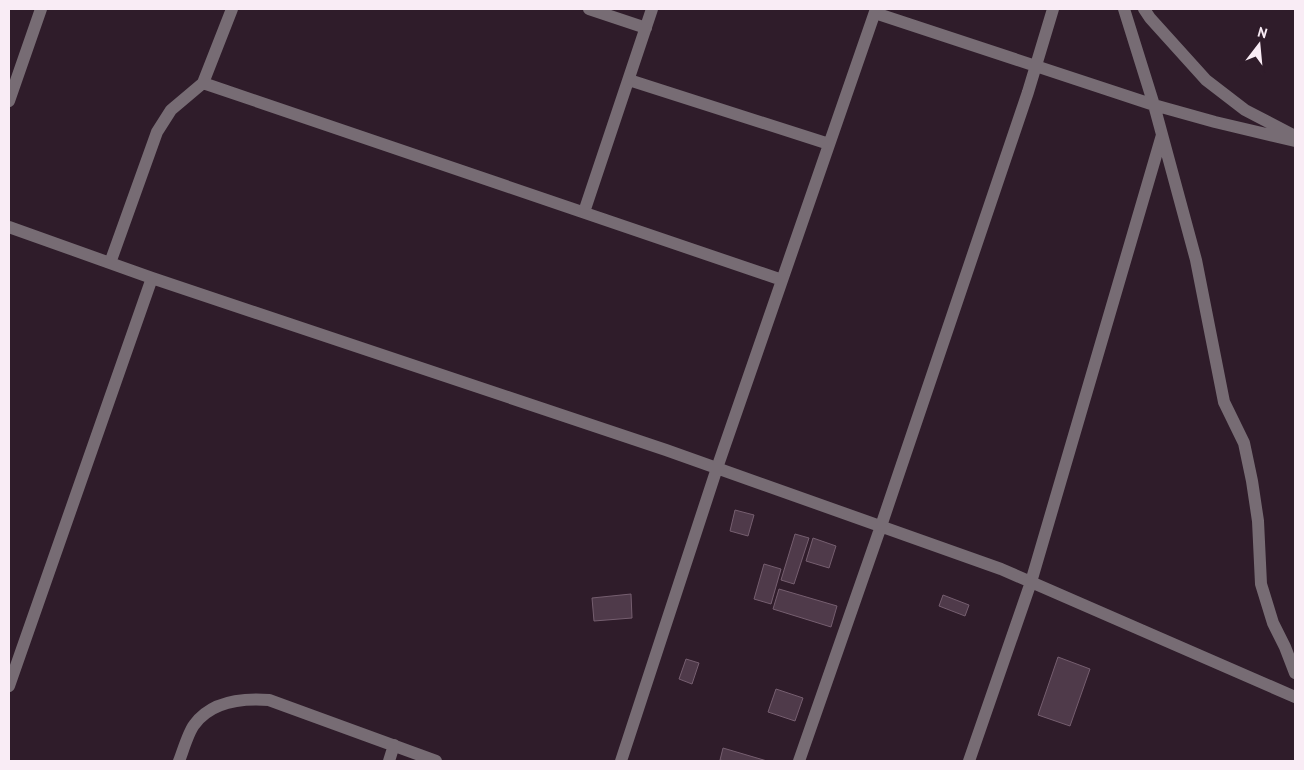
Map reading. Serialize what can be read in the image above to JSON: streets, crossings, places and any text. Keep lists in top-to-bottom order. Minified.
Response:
{"north":"top"}
